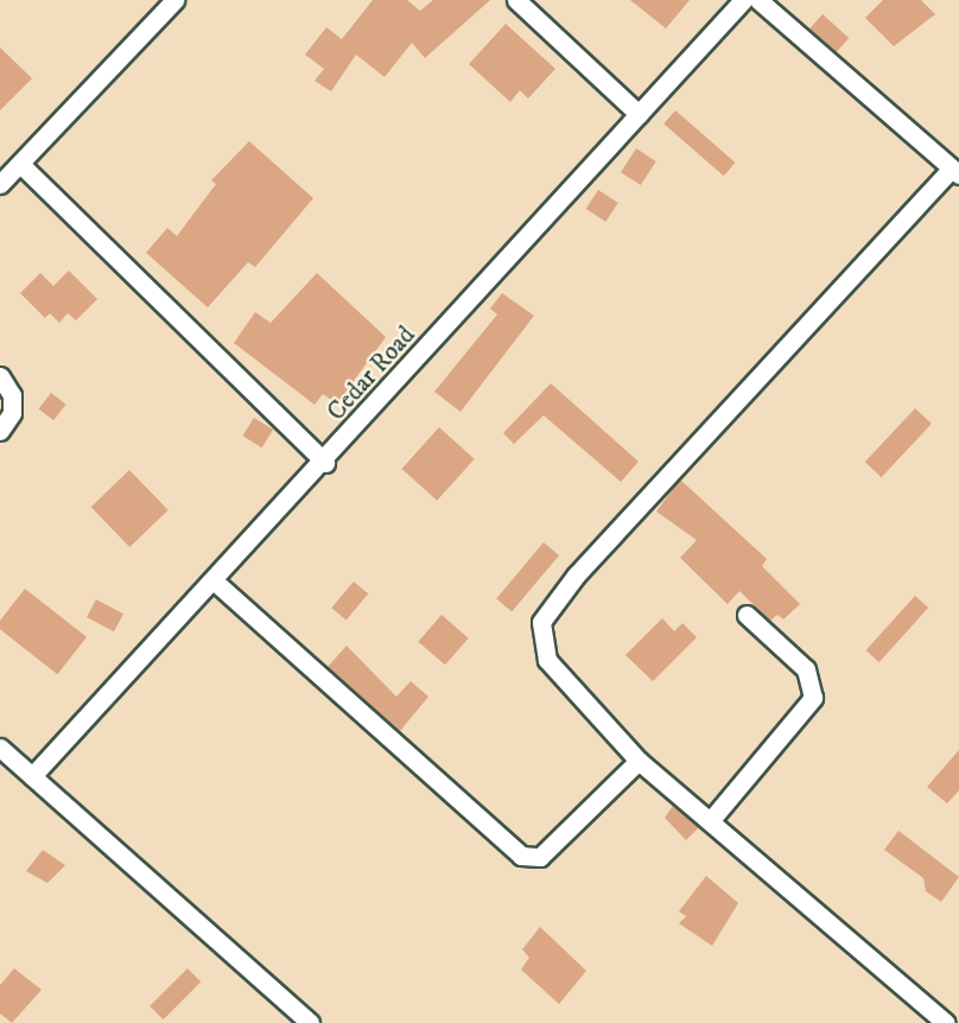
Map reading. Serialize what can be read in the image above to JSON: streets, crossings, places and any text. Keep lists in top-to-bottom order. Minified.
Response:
{"streets":{"street":["Cedar Road"]}}
